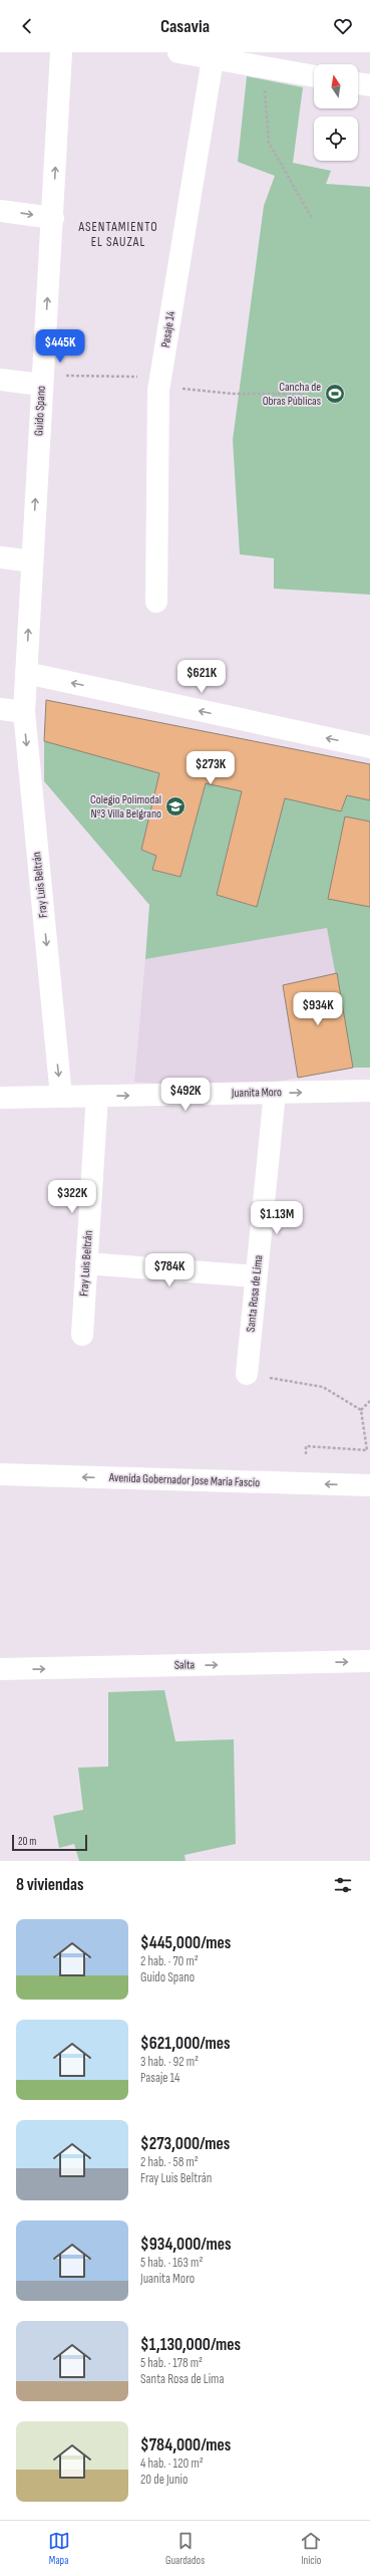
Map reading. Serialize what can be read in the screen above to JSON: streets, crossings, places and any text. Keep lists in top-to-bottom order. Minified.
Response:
{"streets":{"street":["Pasaje 14","Guido Spano","Fray Luis Beltrán","Juanita Moro","Santa Rosa de Lima","Avenida Gobernador Jose Maria Fascio","Salta"]},"crossings":[["Guido Spano","Fray Luis Beltrán"],["Fray Luis Beltrán","Juanita Moro"],["Juanita Moro","Santa Rosa de Lima"]],"one_way":["Guido Spano","Fray Luis Beltrán","Avenida Gobernador Jose Maria Fascio","Salta"],"districts":["ASENTAMIENTO EL SAUZAL"],"places":{"sports":["Cancha de Obras Públicas"],"school or university":["Colegio Polimodal Nº3 Villa Belgrano"]},"scale_bar":"20 m","north":"top","page":{"header":"Casavia","price":["$445K","$621K","$273K","$934K","$492K","$322K","$1.13M","$784K"],"scale":"20 m","heading":"8 viviendas","list":[{"name":"$445,000/mes","note":"2 hab. · 70 m² · Guido Spano"},{"name":"$621,000/mes","note":"3 hab. · 92 m² · Pasaje 14"},{"name":"$273,000/mes","note":"2 hab. · 58 m² · Fray Luis Beltrán"},{"name":"$934,000/mes","note":"5 hab. · 163 m² · Juanita Moro"},{"name":"$1,130,000/mes","note":"5 hab. · 178 m² · Santa Rosa de Lima"},{"name":"$784,000/mes","note":"4 hab. · 120 m² · 20 de Junio"}],"tabs":["Mapa","Guardados","Inicio"]}}
